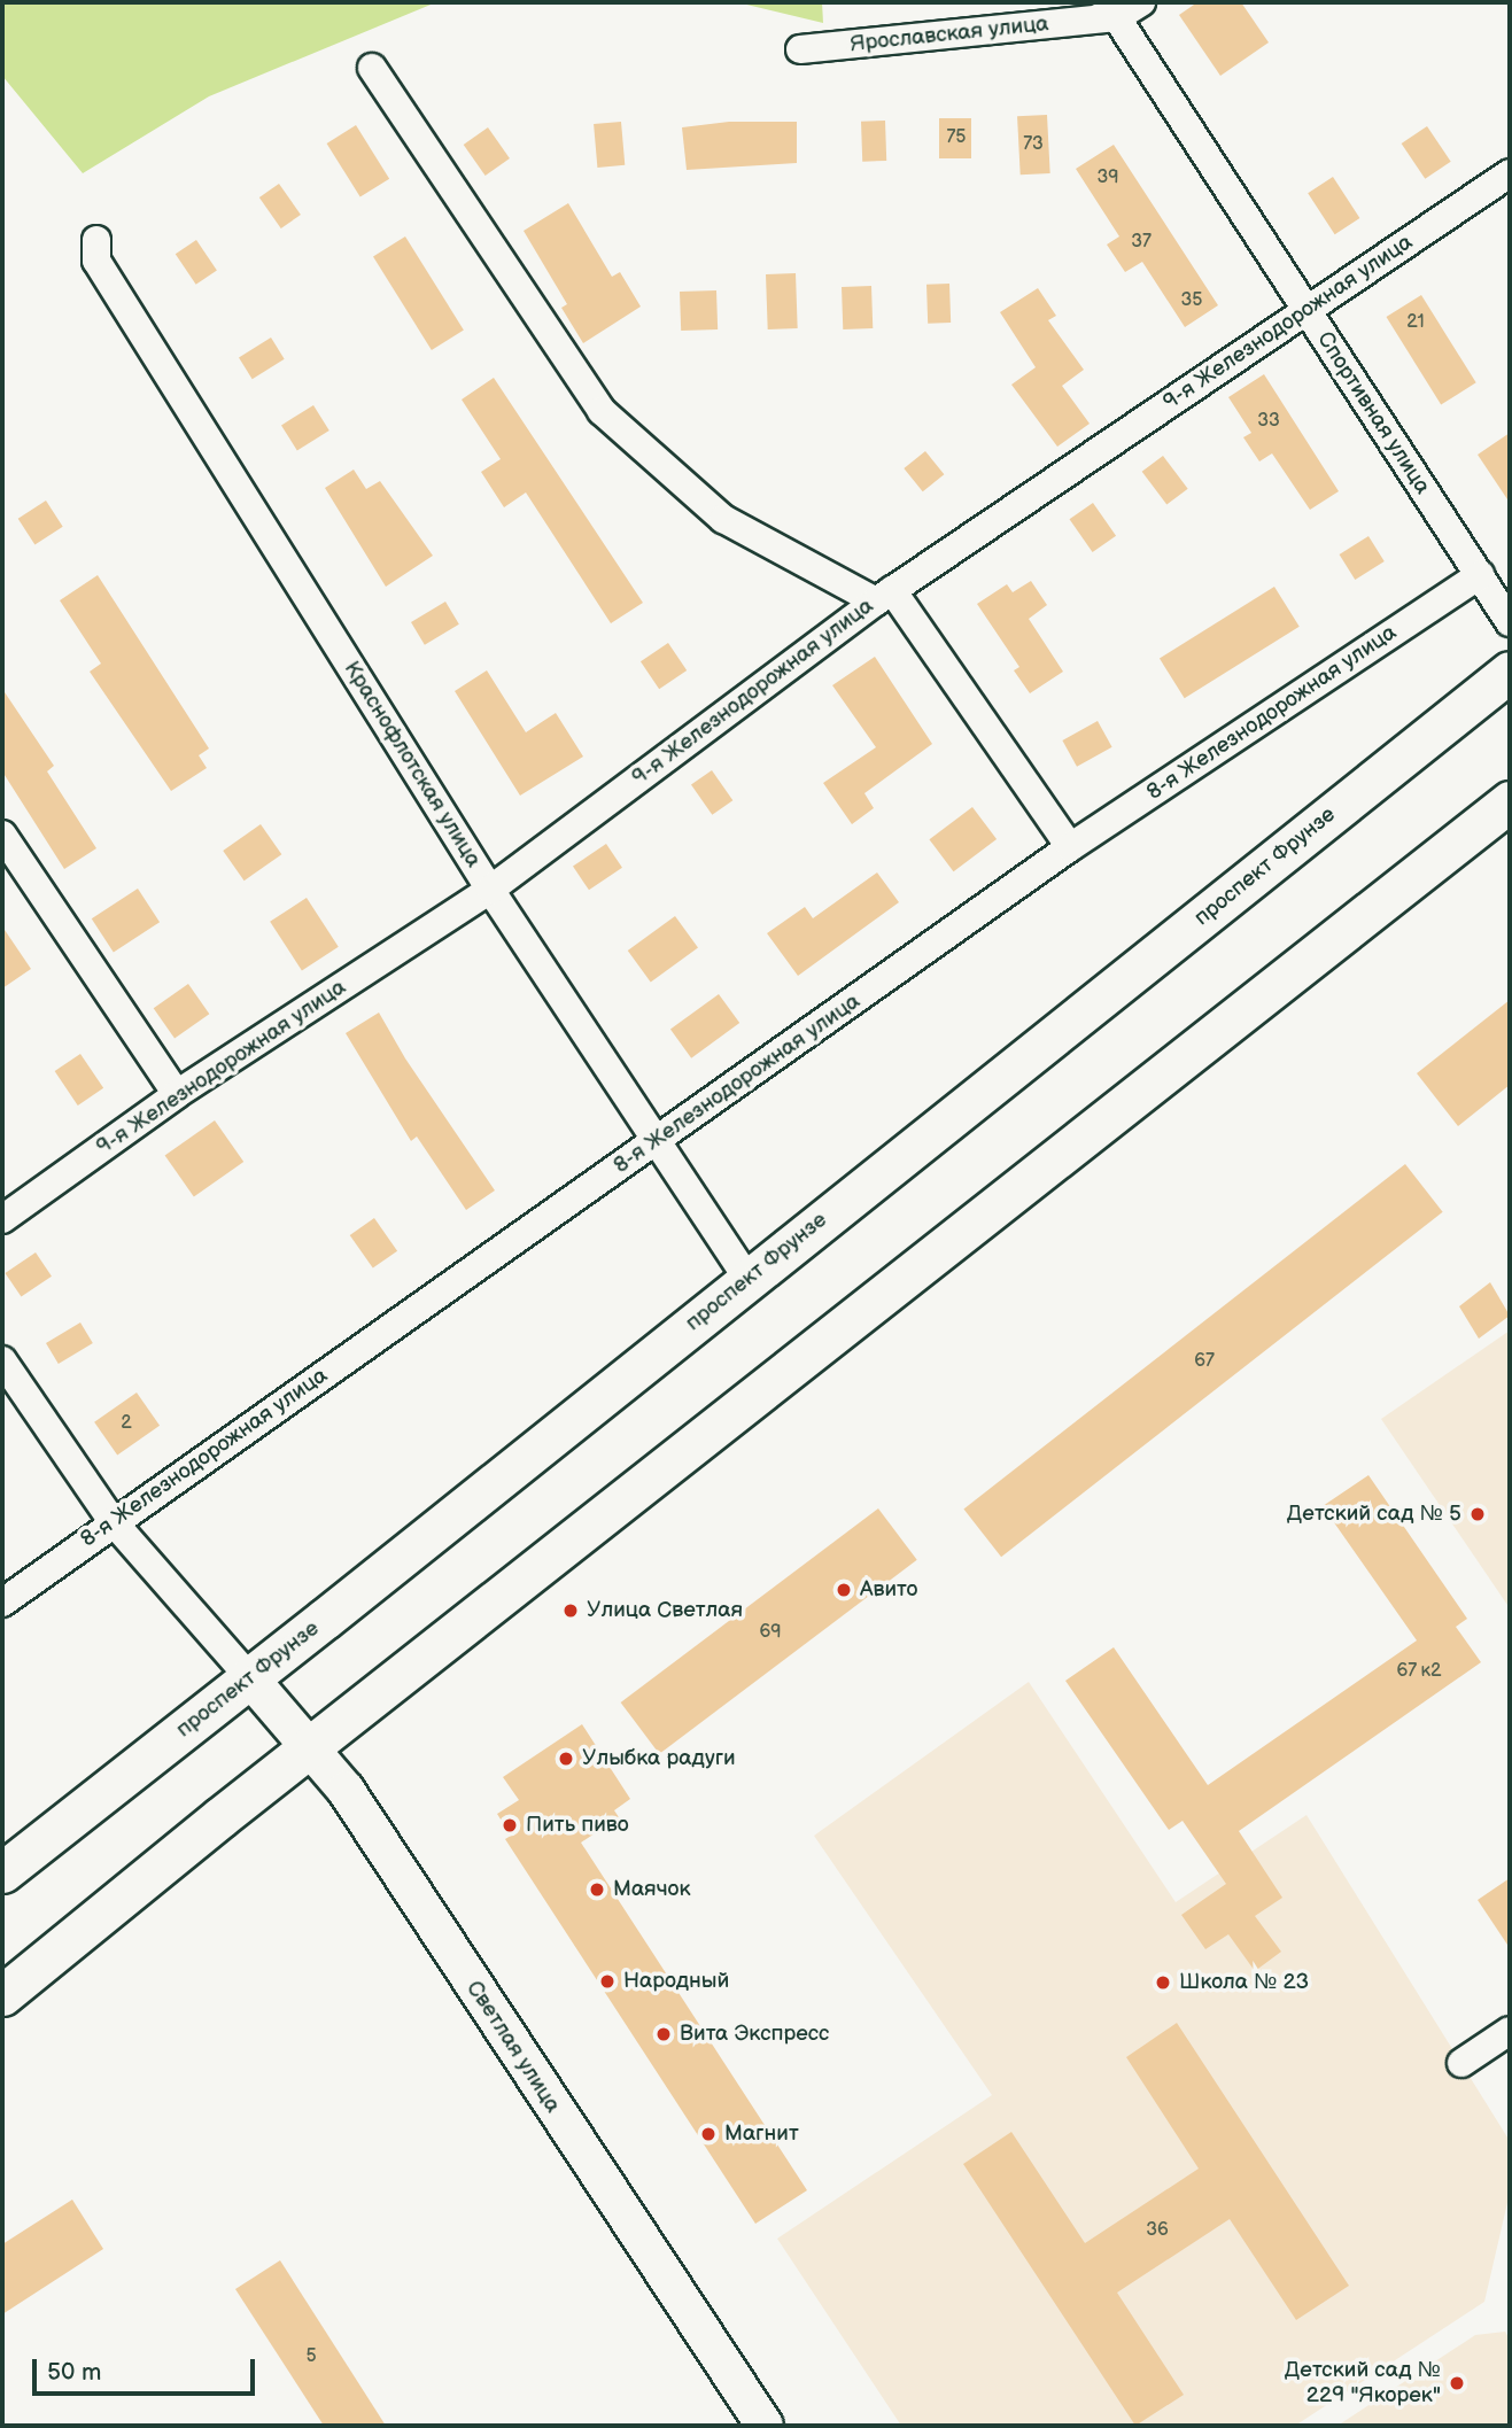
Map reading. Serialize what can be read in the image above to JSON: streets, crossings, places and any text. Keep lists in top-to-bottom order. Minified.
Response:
{"streets":{"main road":["проспект Фрунзе"],"street":["Ярославская улица","9-я Железнодорожная улица","Спортивная улица","8-я Железнодорожная улица","Краснофлотская улица","Светлая улица"]},"crossings":[["Ярославская улица","Спортивная улица"],["9-я Железнодорожная улица","Спортивная улица"],["9-я Железнодорожная улица","Краснофлотская улица"],["Спортивная улица","8-я Железнодорожная улица"],["8-я Железнодорожная улица","Краснофлотская улица"],["Краснофлотская улица","проспект Фрунзе"],["проспект Фрунзе","Светлая улица"]],"places":["Детский сад № 5","Авито","Улица Светлая","Улыбка радуги","Пить пиво","Маячок","Народный","Школа № 23","Вита Экспресс","Магнит","Детский сад № 229 \"Якорек\""],"house_numbers":["75","73","39","37","35","21","33","67","2","69","67 к2","36","5"],"scale_bar":"50 m"}
